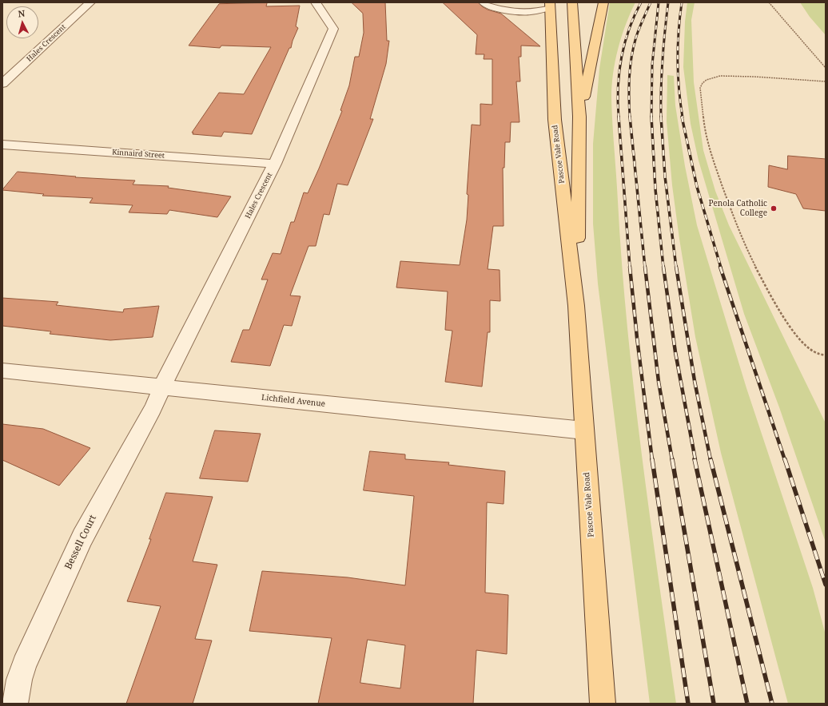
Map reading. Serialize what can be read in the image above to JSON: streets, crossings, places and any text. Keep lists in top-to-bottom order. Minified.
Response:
{"streets":{"main road":["Pascoe Vale Road"],"street":["Hales Crescent","Kinnaird Street","Lichfield Avenue","Bessell Court"]},"crossings":[["Hales Crescent","Kinnaird Street"],["Hales Crescent","Lichfield Avenue"],["Hales Crescent","Bessell Court"],["Pascoe Vale Road","Lichfield Avenue"],["Lichfield Avenue","Bessell Court"]],"places":["Penola Catholic College"],"north":"top"}
